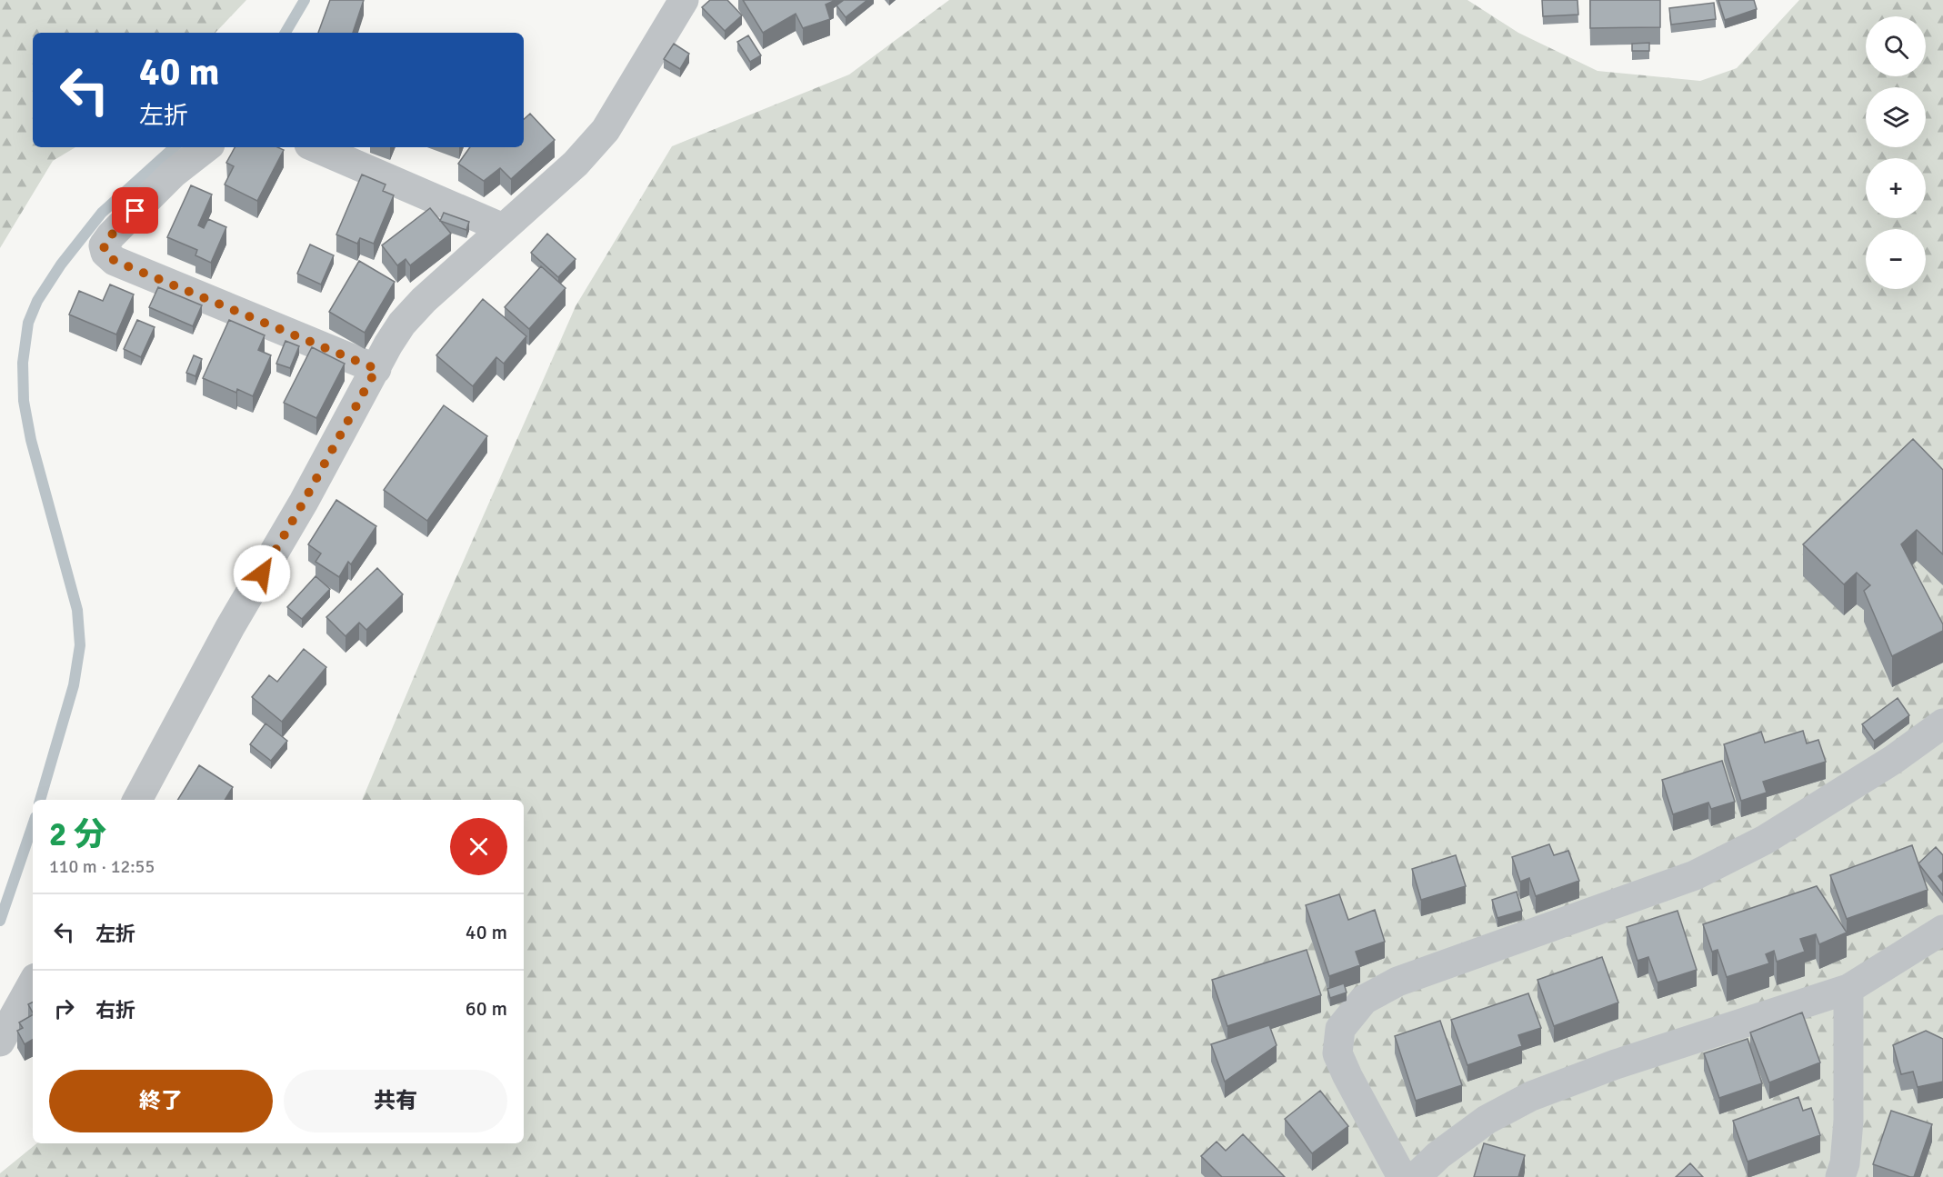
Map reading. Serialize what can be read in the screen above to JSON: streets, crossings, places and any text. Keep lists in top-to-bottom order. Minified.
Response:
{"page":{"map_buttons":["+","−"],"turn":["40 m","左折"],"heading":["2 分","110 m · 12:55"],"list":[{"name":"左折","value":"40 m"},{"name":"右折","value":"60 m"}],"buttons":["終了","共有"]}}
